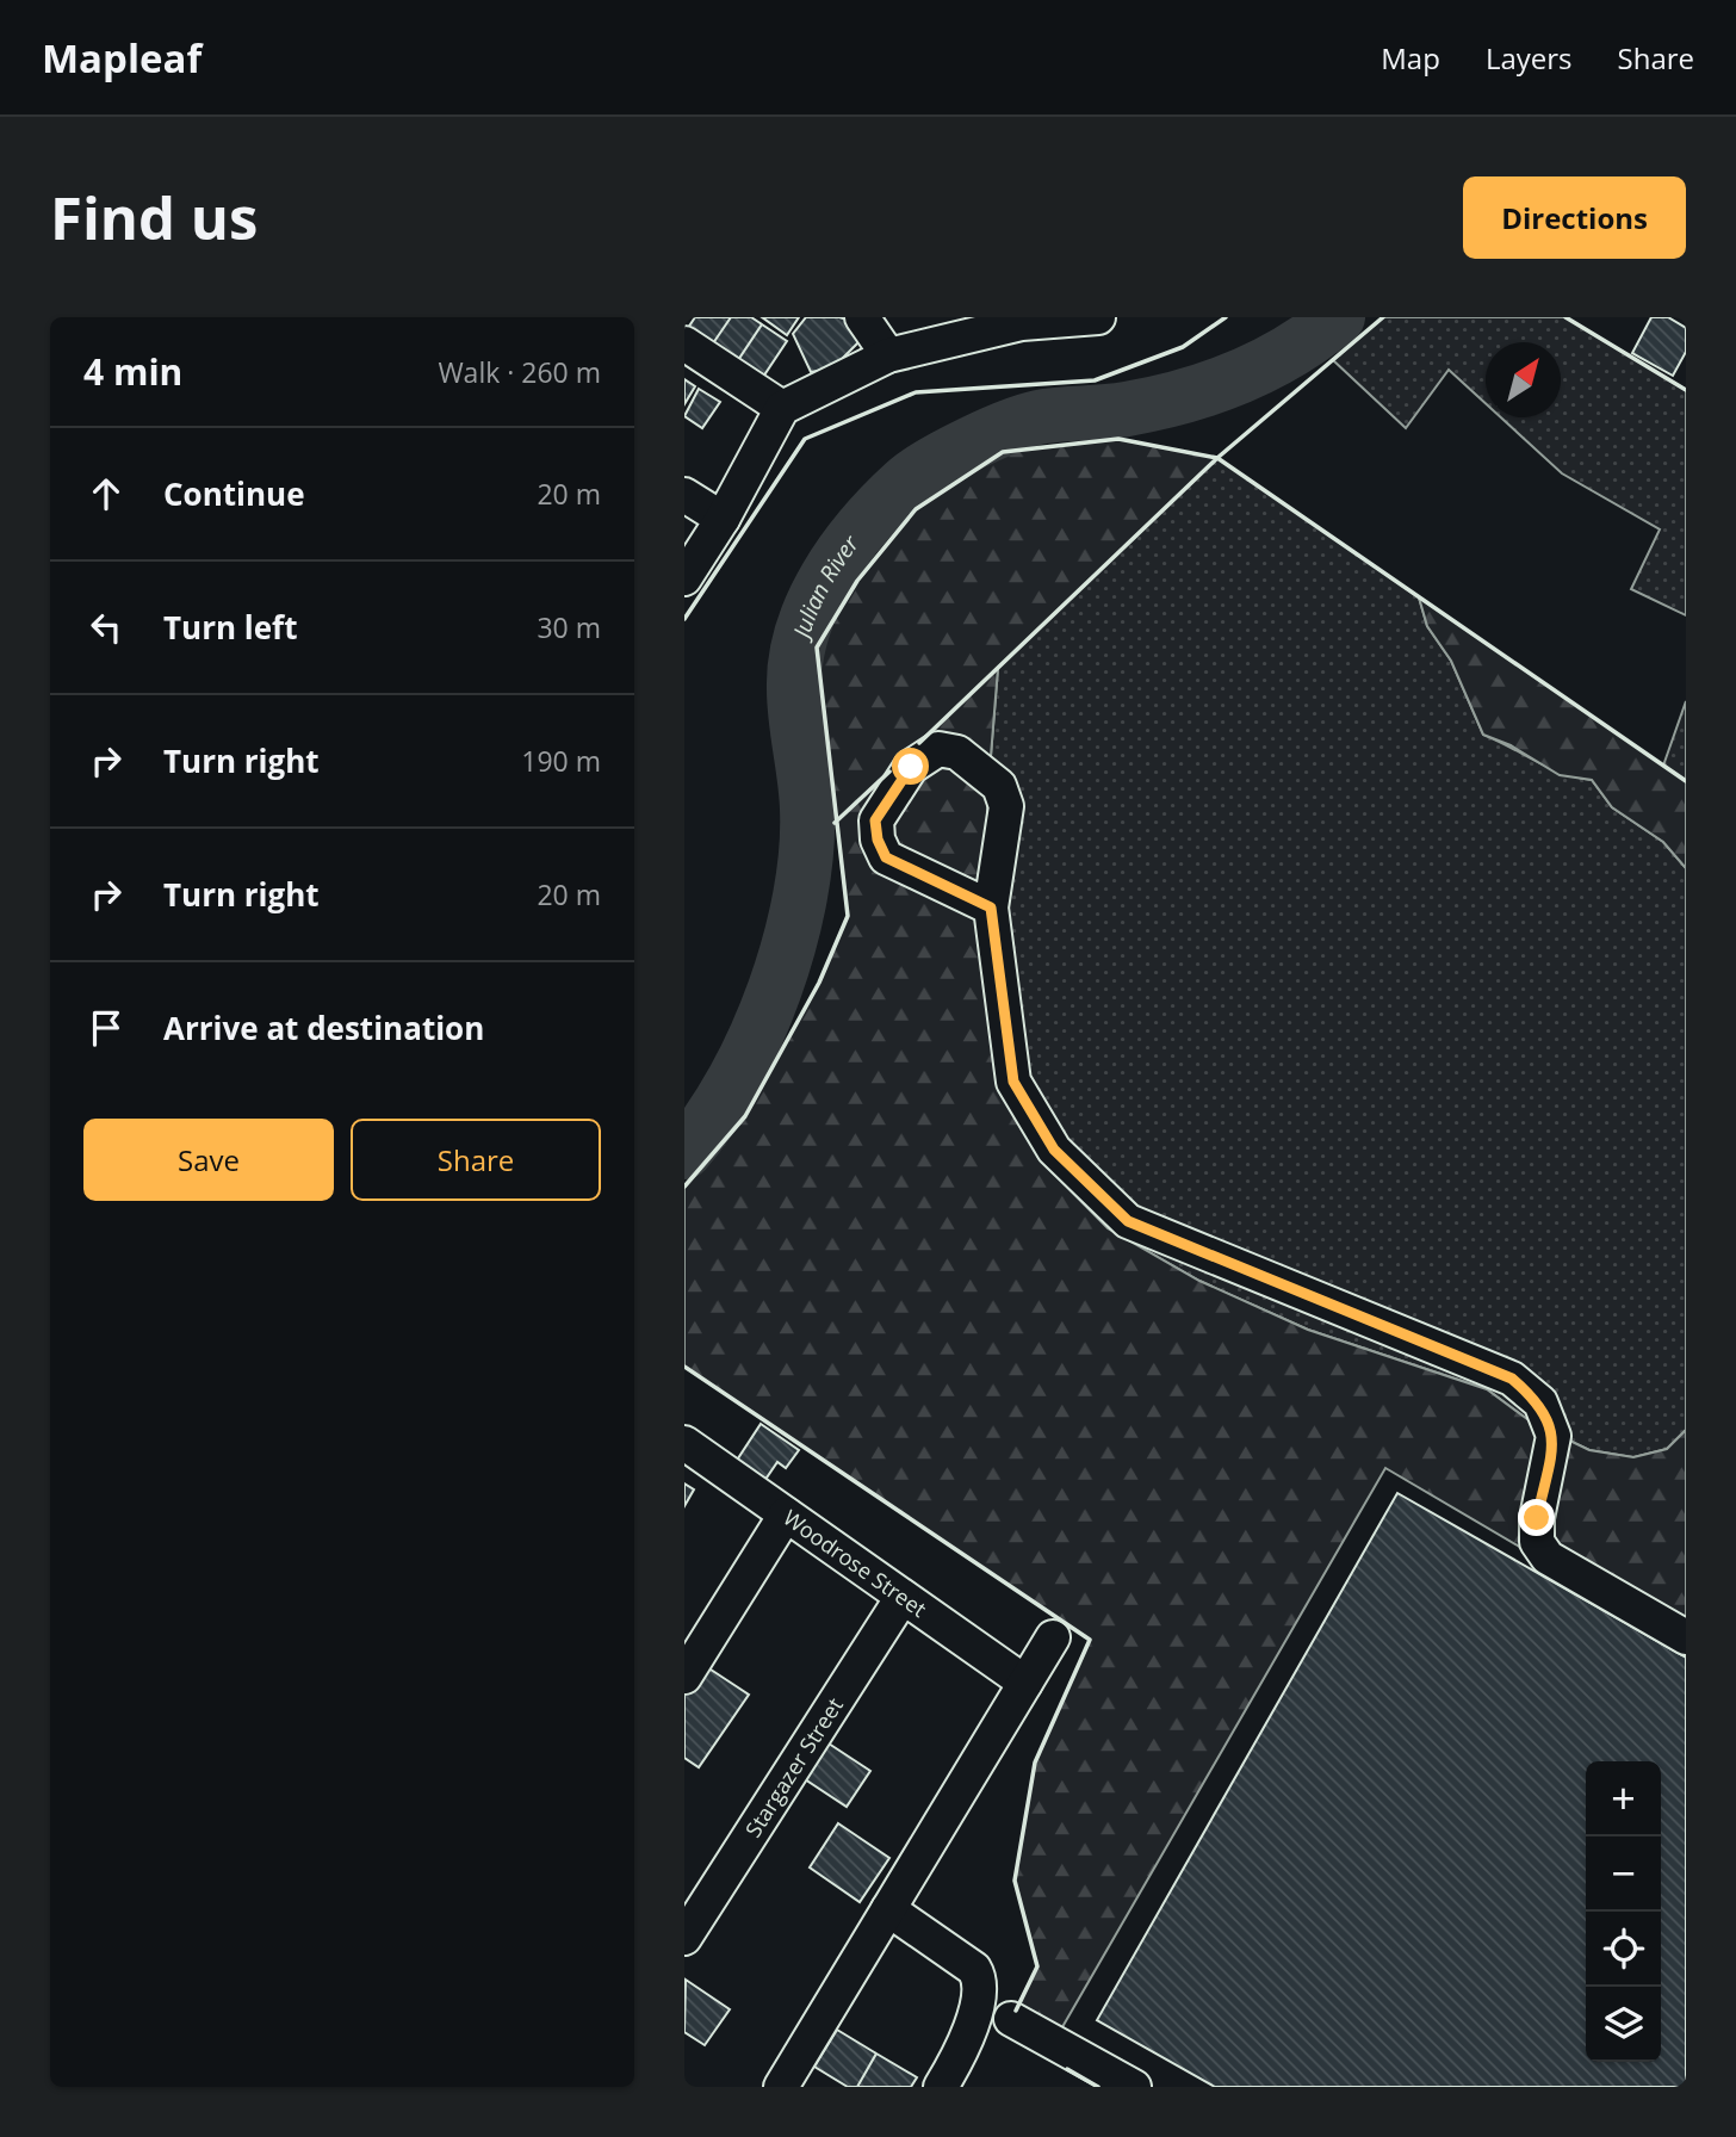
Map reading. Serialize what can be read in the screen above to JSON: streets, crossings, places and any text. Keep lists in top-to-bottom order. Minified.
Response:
{"streets":{"street":["Woodrose Street","Stargazer Street"]},"crossings":[["Woodrose Street","Stargazer Street"]],"water":["Julian River"],"north":"top right","page":{"header":"Mapleaf","nav":["Map","Layers","Share"],"buttons":["Directions",["Save","Share"]],"title":"Find us","heading":["4 min","Walk · 260 m"],"list":[["Continue","20 m"],["Turn left","30 m"],["Turn right","190 m"],["Turn right","20 m"],"Arrive at destination"],"map_buttons":["+","−"]}}
